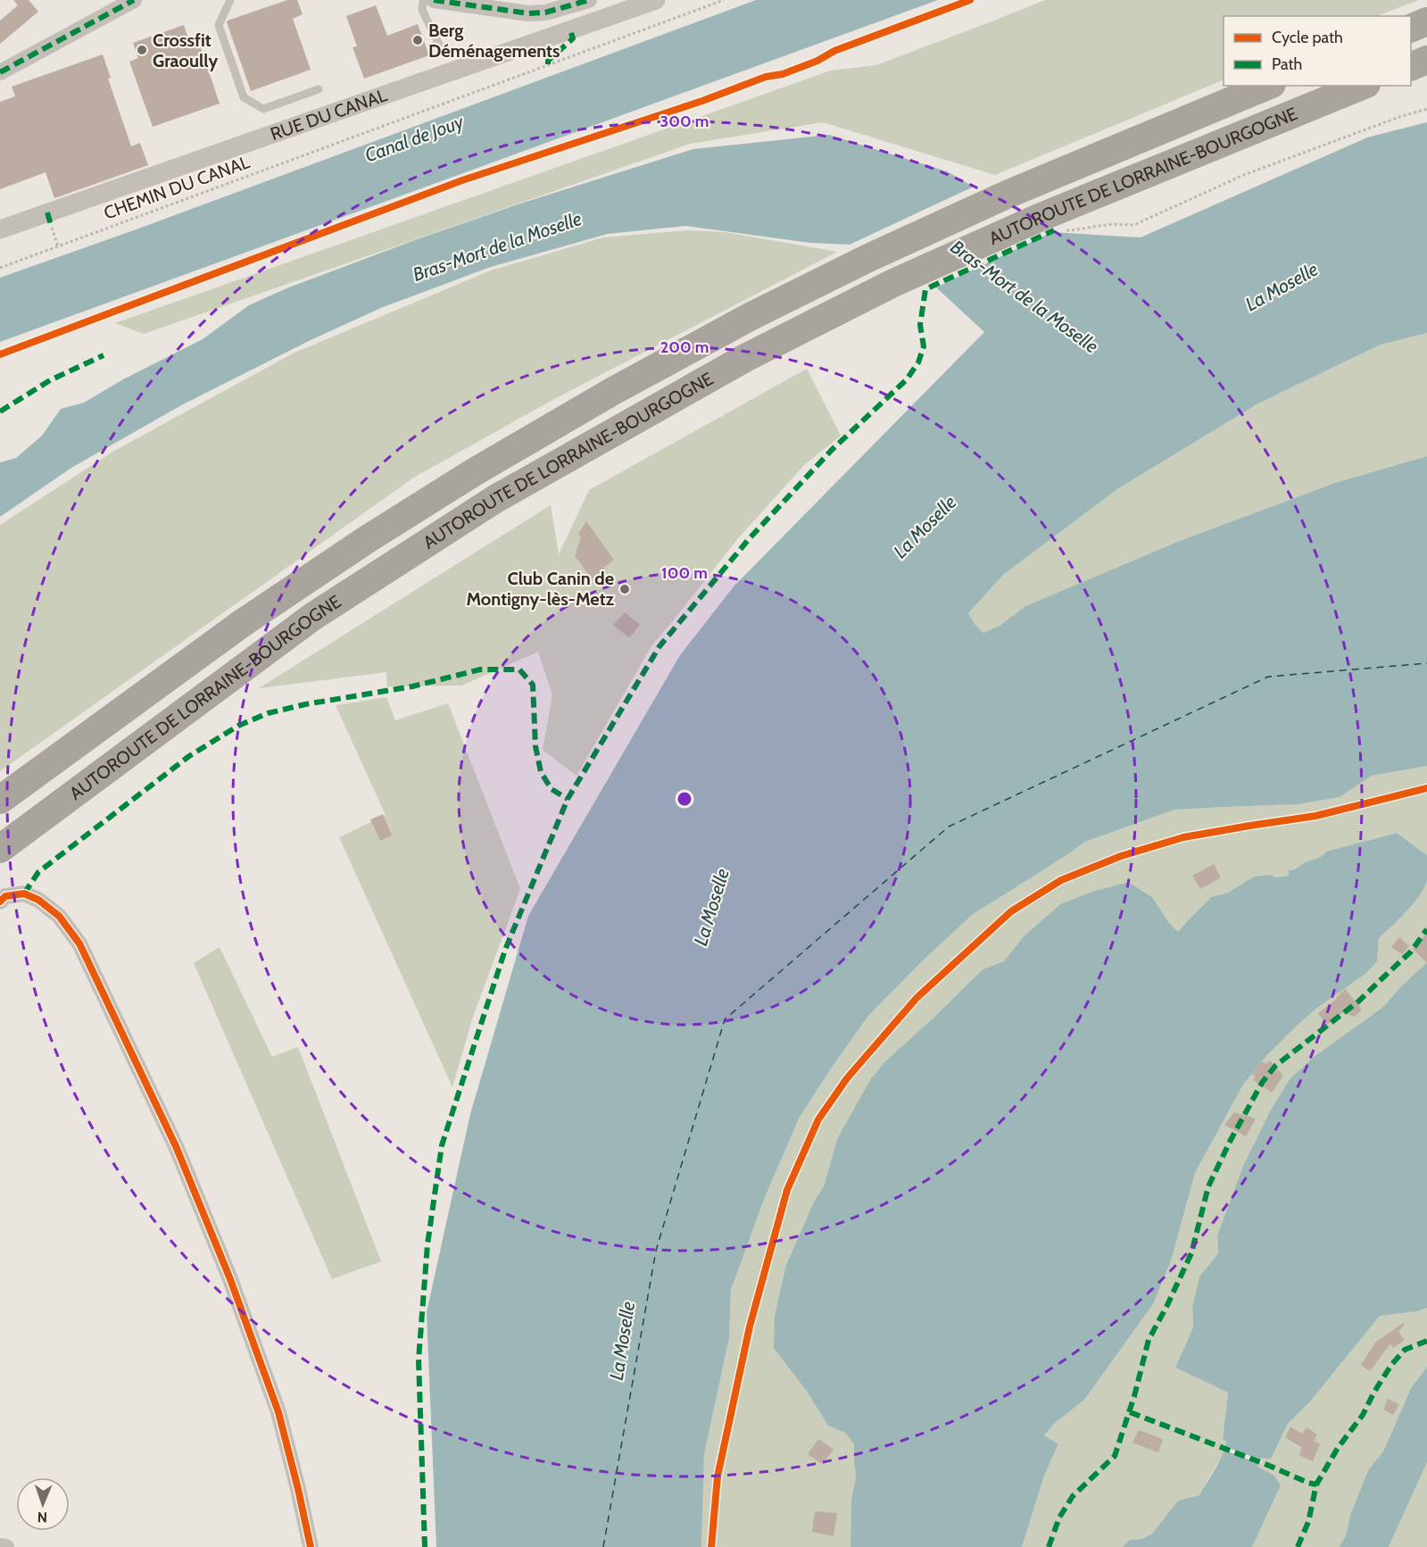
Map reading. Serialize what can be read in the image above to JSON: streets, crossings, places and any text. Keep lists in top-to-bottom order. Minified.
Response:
{"streets":{"highway":["AUTOROUTE DE LORRAINE-BOURGOGNE"],"street":["RUE DU CANAL"],"path":["CHEMIN DU CANAL"]},"water":["Canal de Jouy","Bras-Mort de la Moselle","La Moselle"],"places":["Berg Déménagements","Crossfit Graoully","Club Canin de Montigny-lès-Metz"],"legend":["Cycle path","Path"],"north":"bottom","rings":["300 m","200 m","100 m"]}
